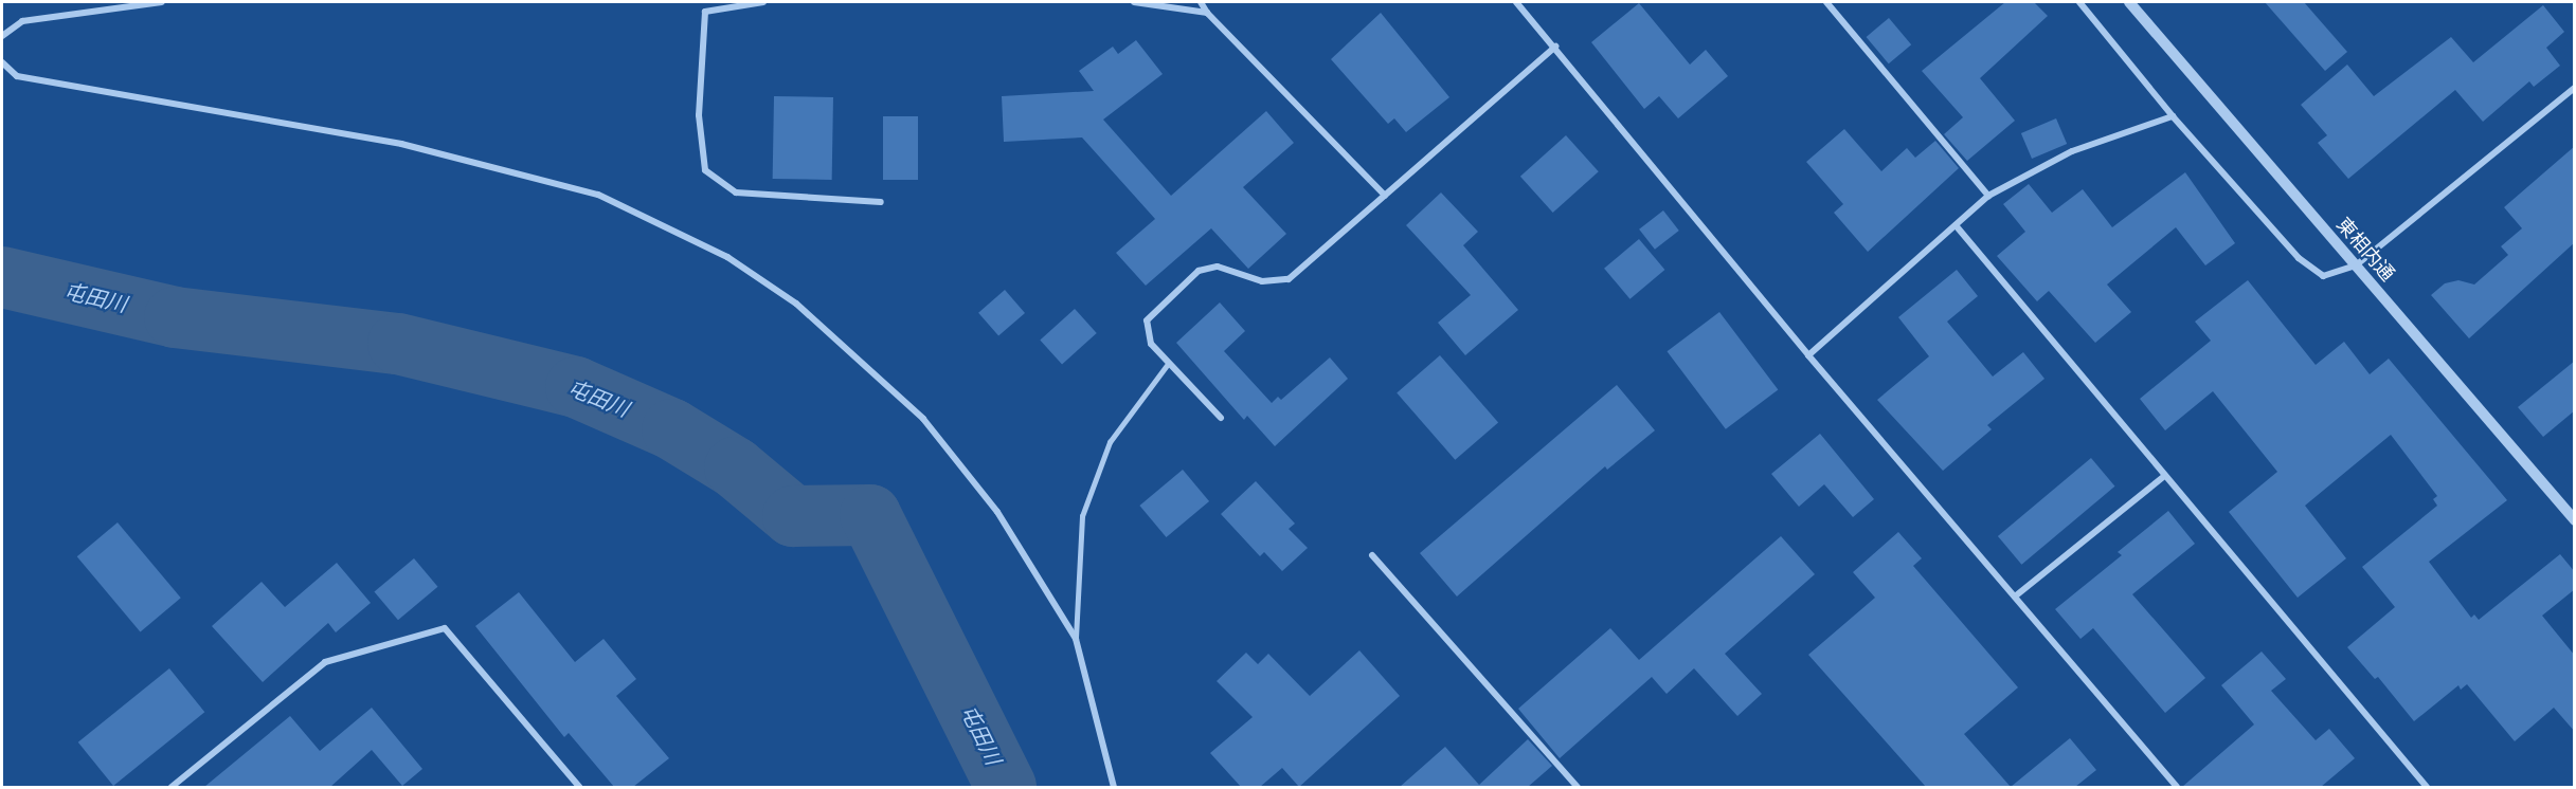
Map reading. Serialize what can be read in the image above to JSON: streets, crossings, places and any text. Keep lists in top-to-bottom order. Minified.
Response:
{"streets":{"street":["東相内通"]},"water":["屯田川"]}
